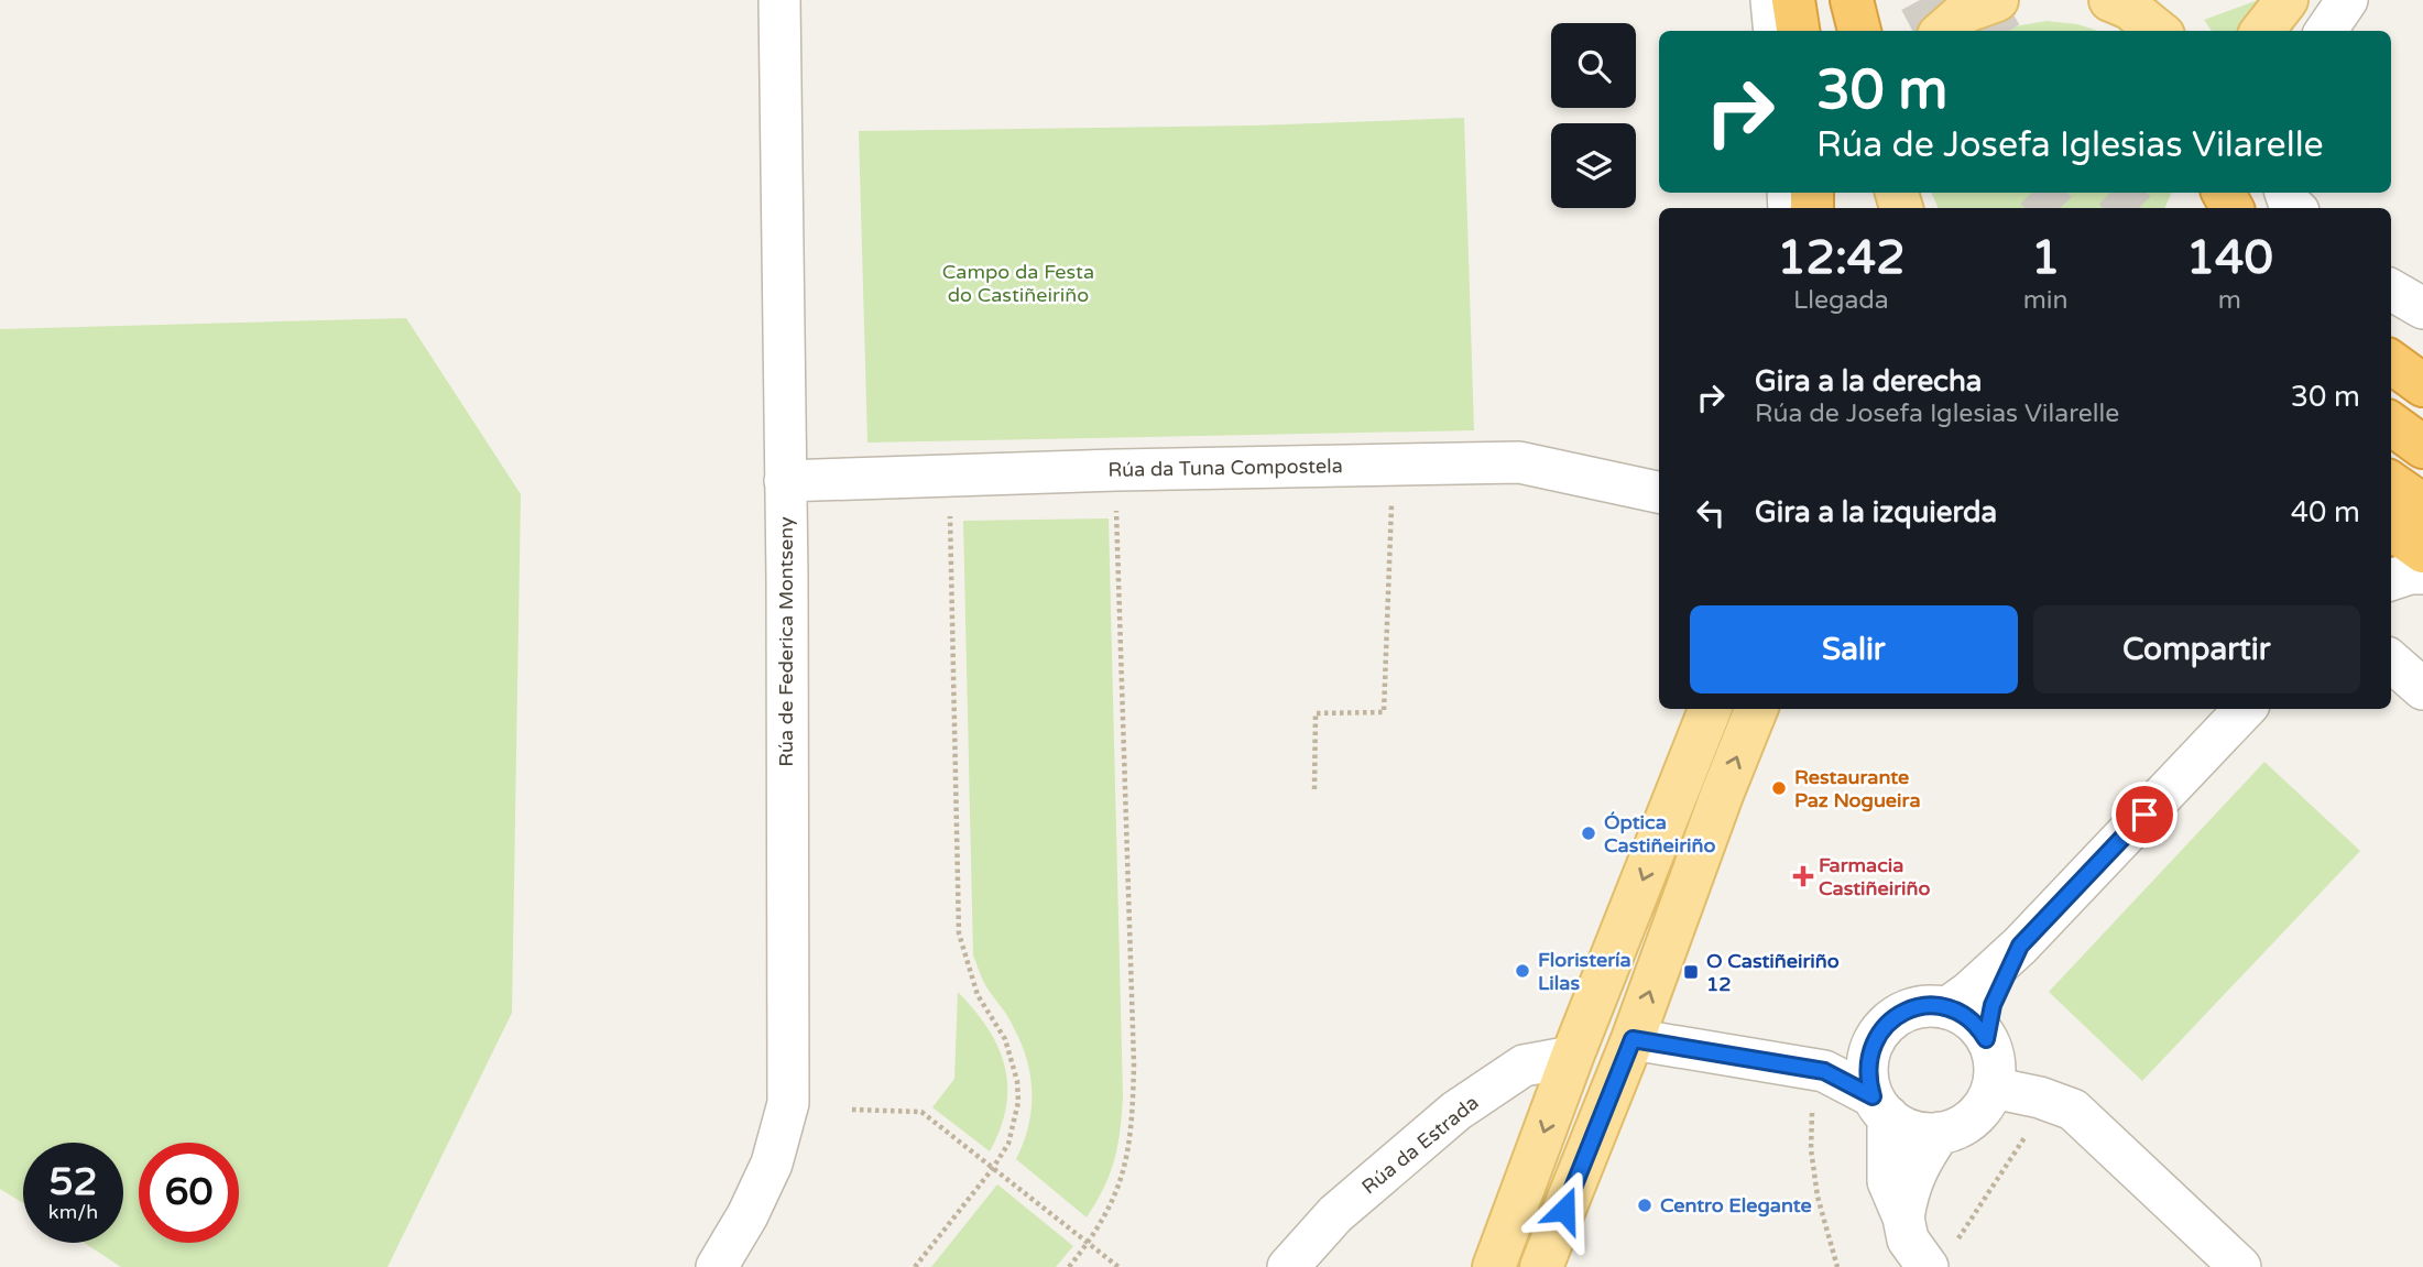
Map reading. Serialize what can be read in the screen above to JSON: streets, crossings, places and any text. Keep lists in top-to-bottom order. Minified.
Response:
{"streets":{"street":["Rúa da Tuna Compostela","Rúa de Federica Montseny","Rúa da Estrada"]},"crossings":[["Rúa da Tuna Compostela","Rúa de Federica Montseny"]],"parks":["Campo da Festa do Castiñeiriño"],"places":{"other":["Restaurante Paz Nogueira","Óptica Castiñeiriño","Floristería Lilas","Centro Elegante"],"health":["Farmacia Castiñeiriño"],"transit":["O Castiñeiriño 12"]},"page":{"turn":["30 m","Rúa de Josefa Iglesias Vilarelle"],"eta":["12:42","Llegada","1","min","140","m"],"list":[{"name":"Gira a la derecha","note":"Rúa de Josefa Iglesias Vilarelle","value":"30 m"},{"name":"Gira a la izquierda","value":"40 m"}],"buttons":["Salir","Compartir"],"speed":"52 km/h","limit":"60"}}
